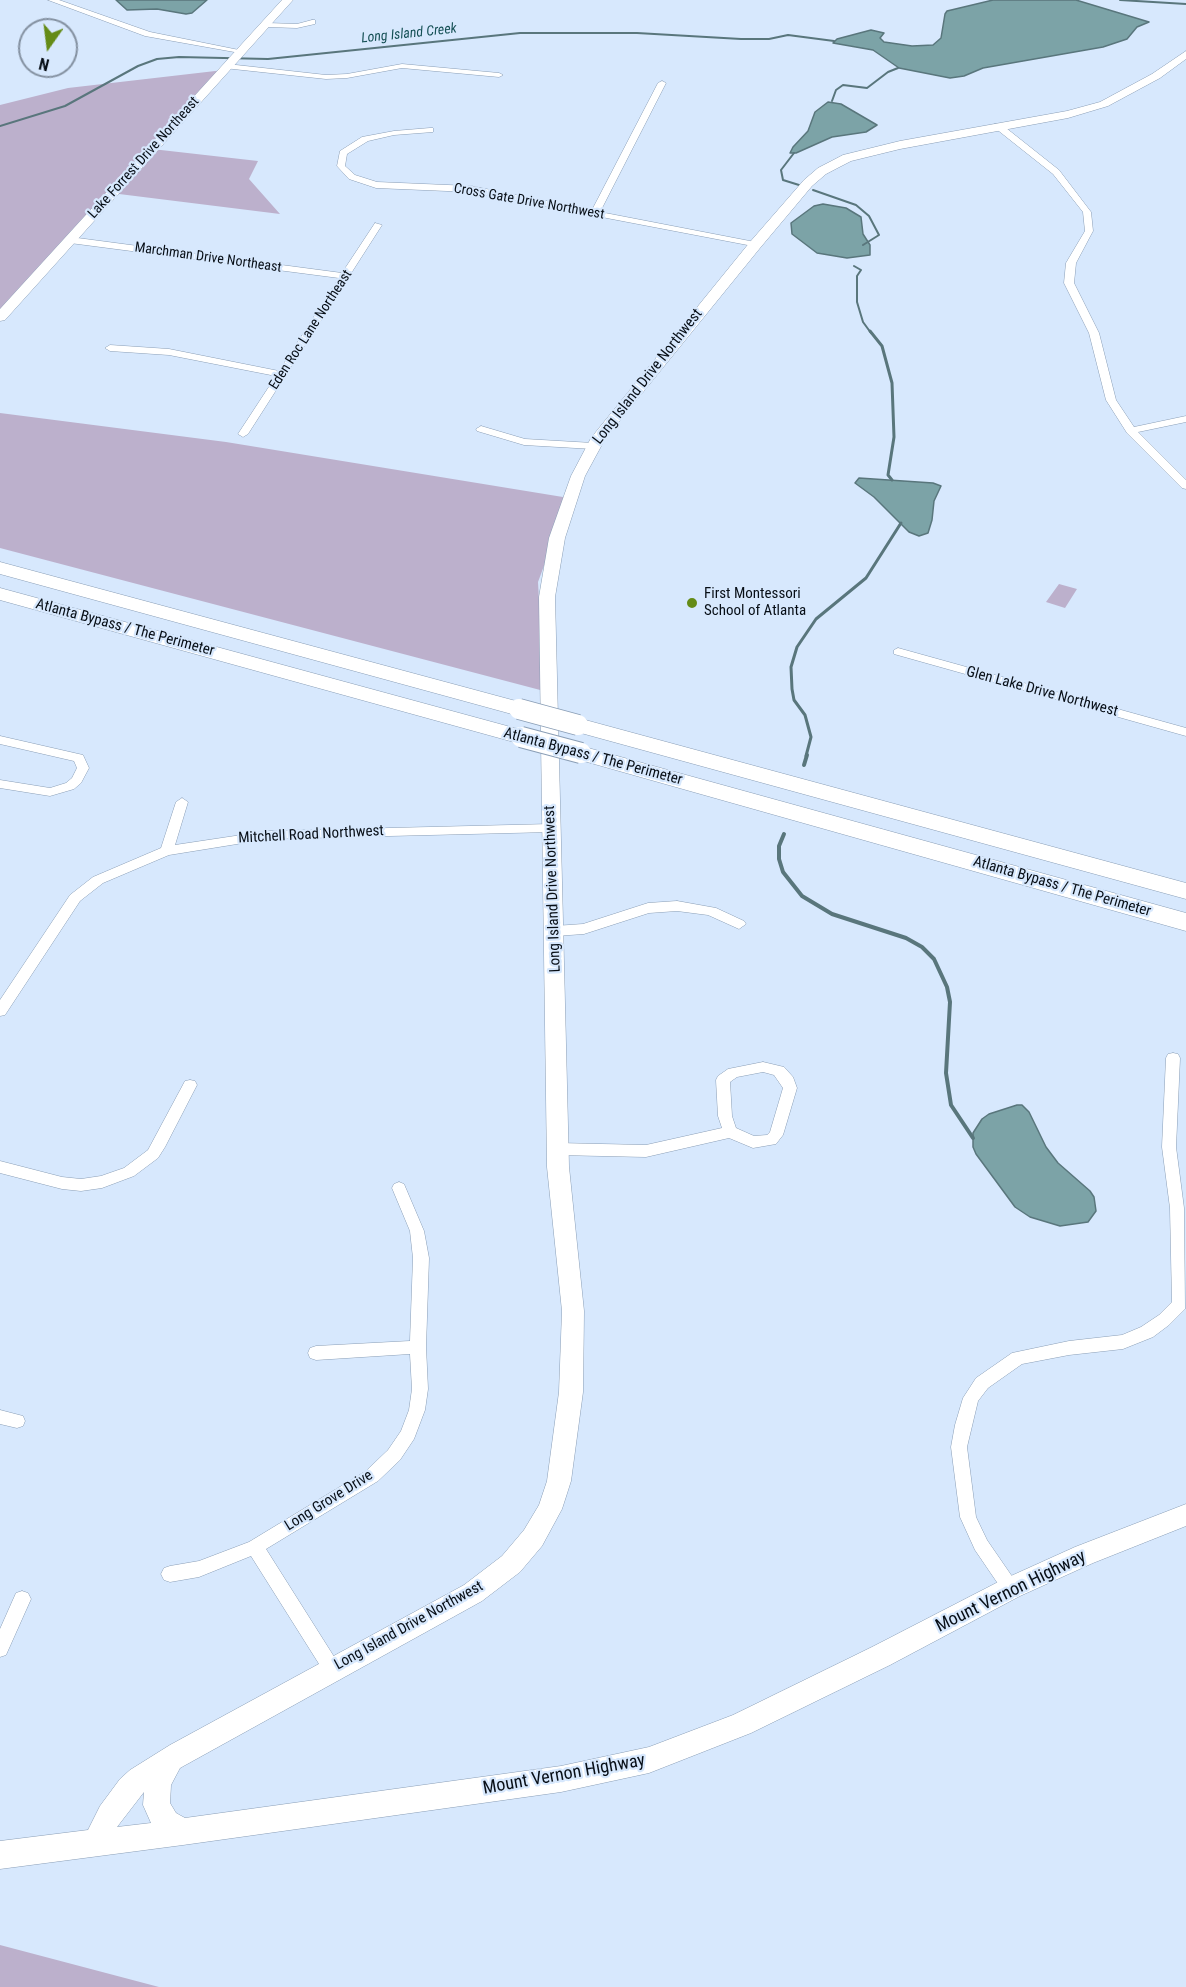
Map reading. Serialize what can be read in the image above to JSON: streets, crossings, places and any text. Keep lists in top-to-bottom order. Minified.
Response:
{"streets":{"highway":["Atlanta Bypass / The Perimeter"],"street":["Lake Forrest Drive Northeast","Cross Gate Drive Northwest","Marchman Drive Northeast","Eden Roc Lane Northeast","Long Island Drive Northwest","Glen Lake Drive Northwest","Mitchell Road Northwest","Long Grove Drive","Mount Vernon Highway"]},"crossings":[["Lake Forrest Drive Northeast","Marchman Drive Northeast"],["Cross Gate Drive Northwest","Long Island Drive Northwest"],["Marchman Drive Northeast","Eden Roc Lane Northeast"],["Long Island Drive Northwest","Mitchell Road Northwest"],["Long Island Drive Northwest","Mount Vernon Highway"]],"water":["Long Island Creek"],"places":["First Montessori School of Atlanta"],"north":"bottom"}
